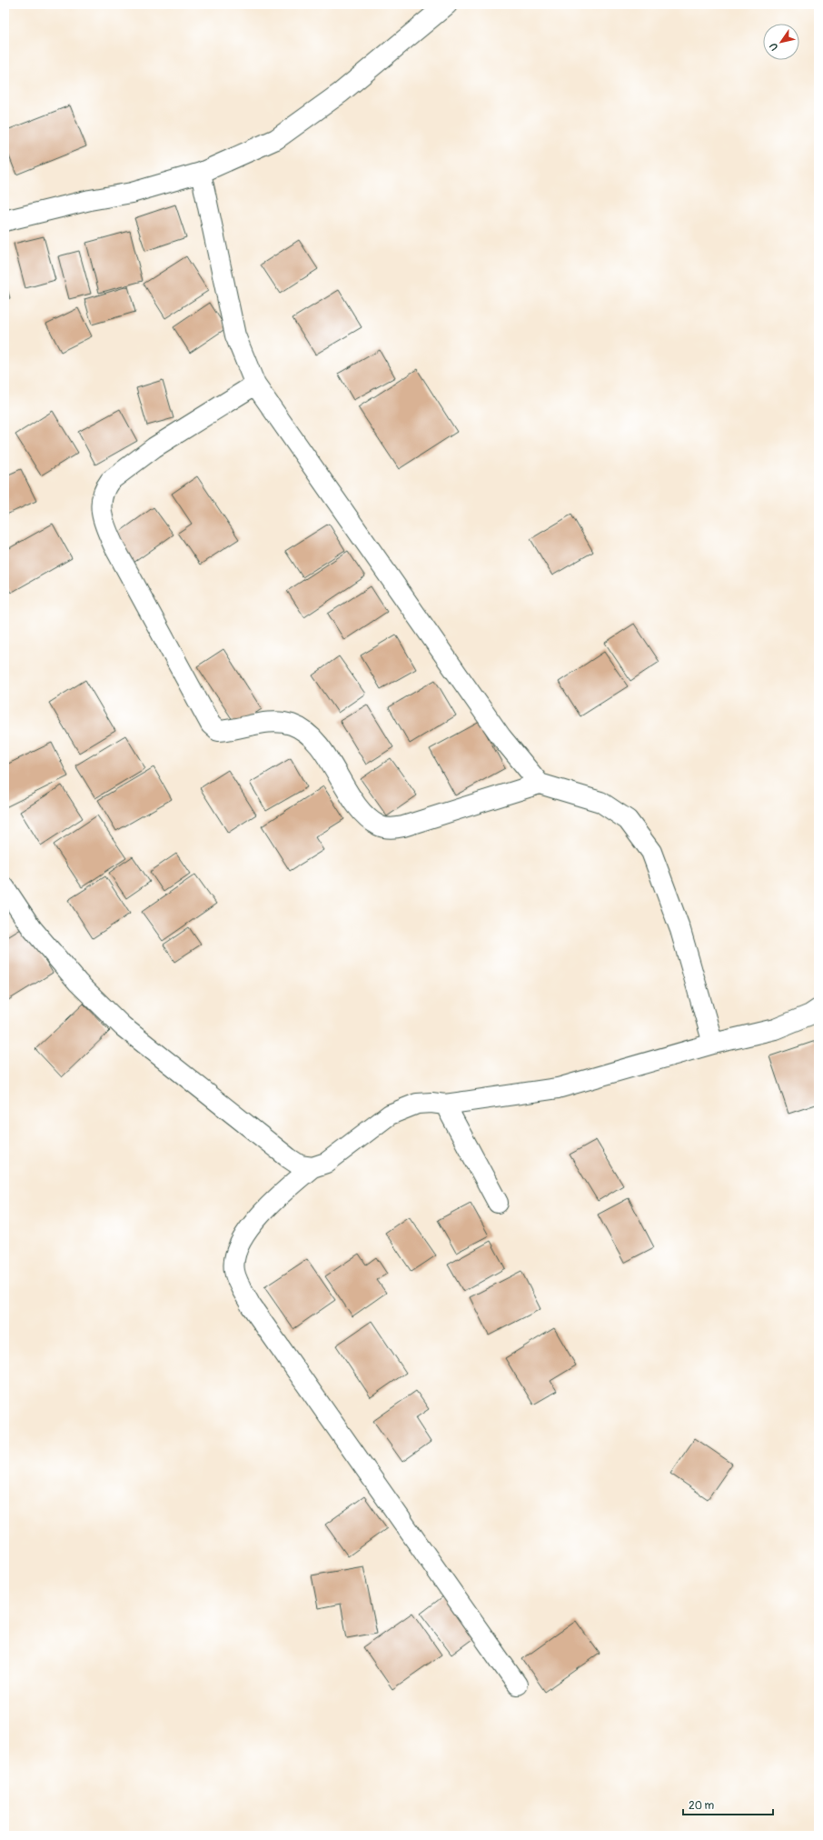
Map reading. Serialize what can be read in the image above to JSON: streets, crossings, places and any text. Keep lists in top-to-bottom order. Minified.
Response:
{"scale_bar":"20 m","north":"bottom left"}
